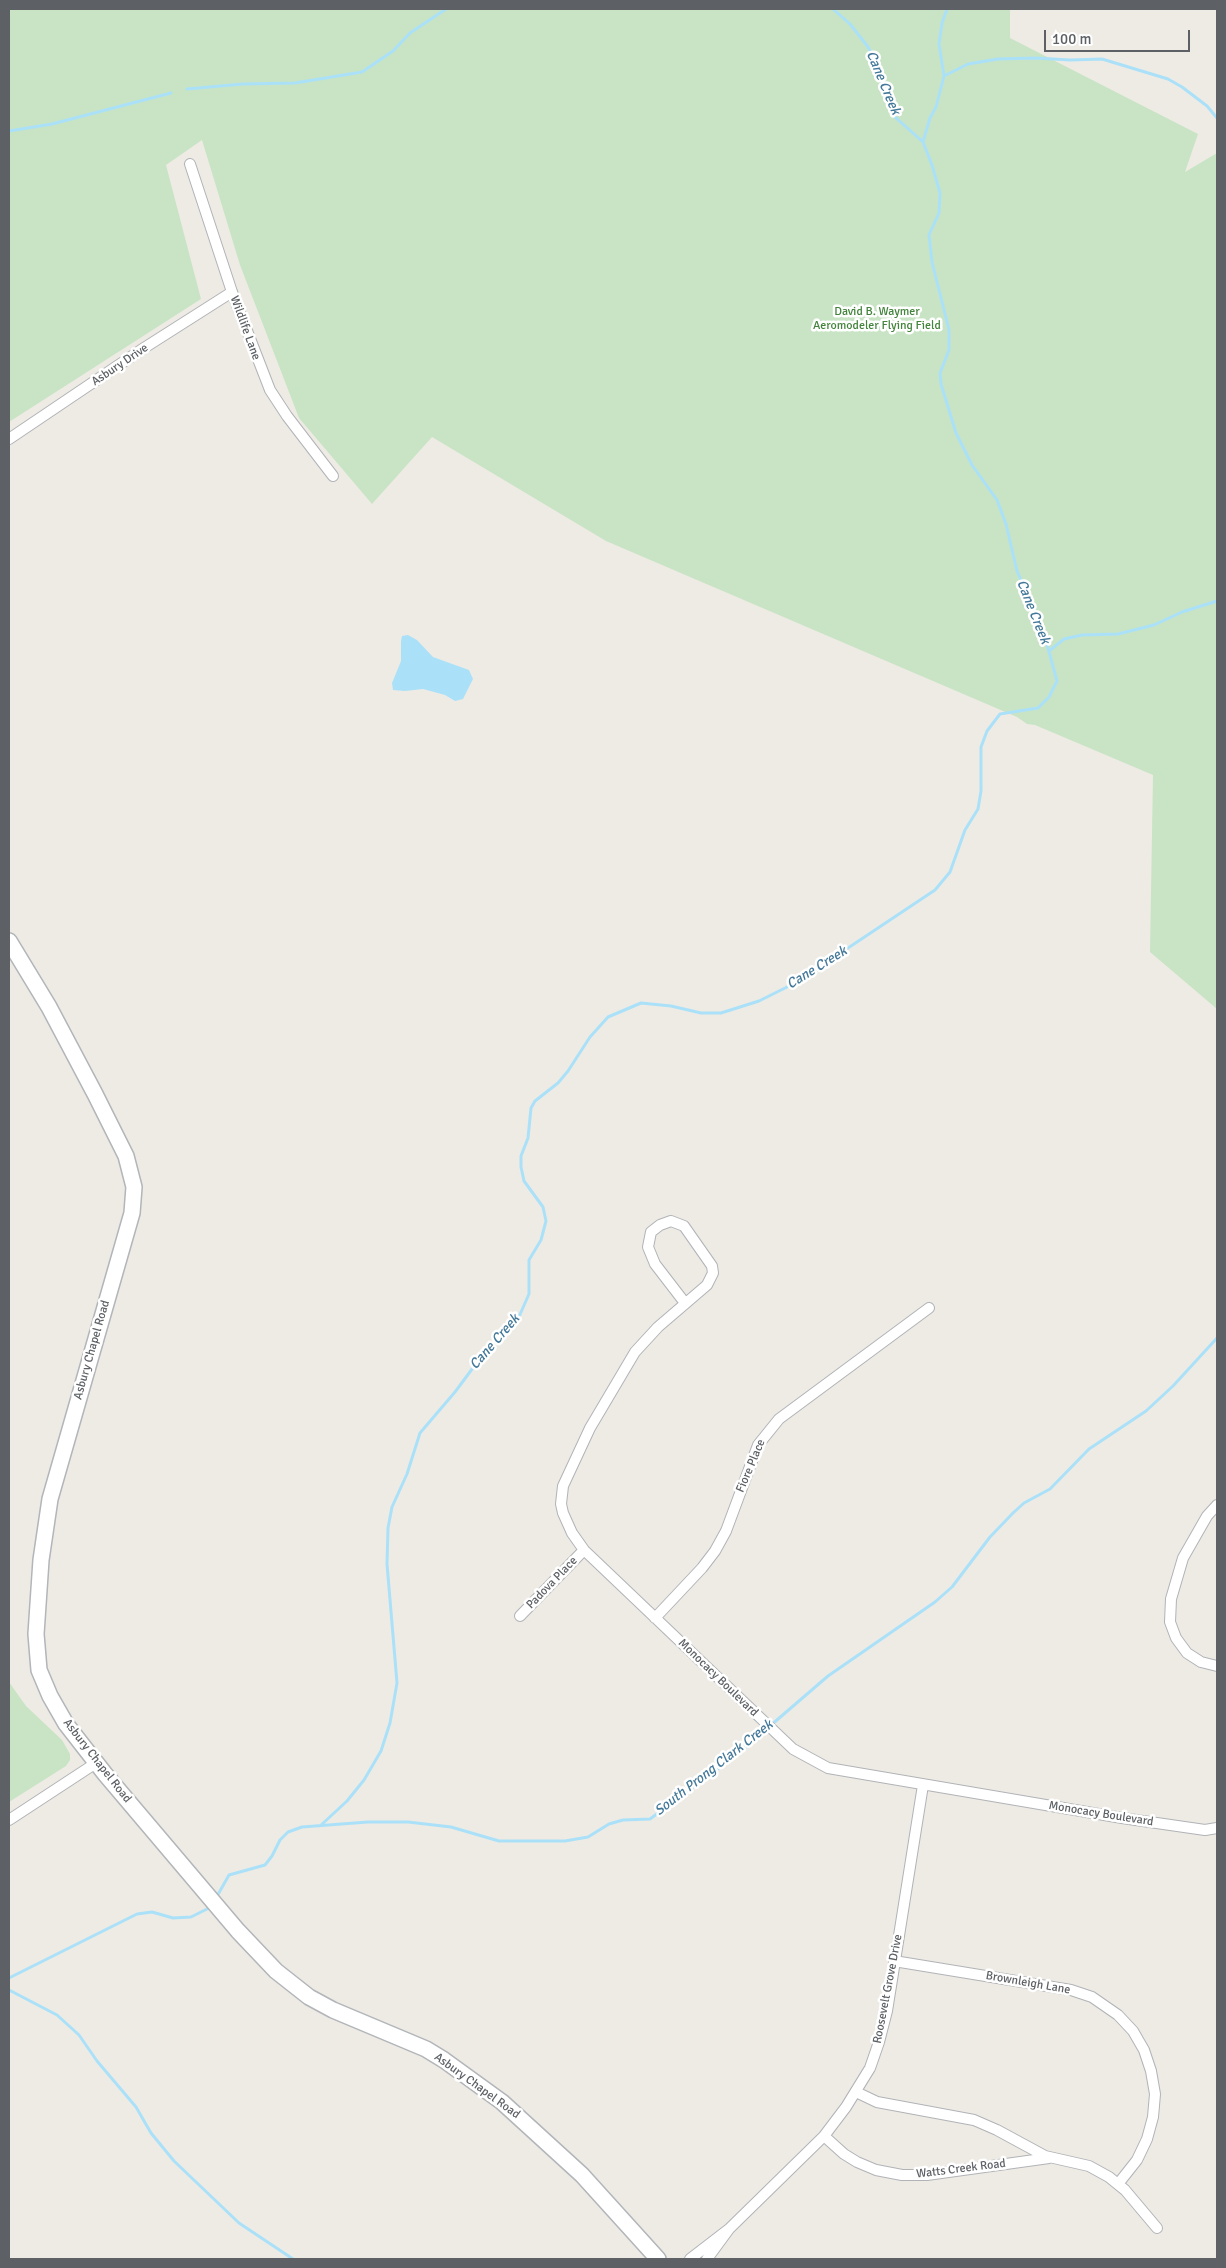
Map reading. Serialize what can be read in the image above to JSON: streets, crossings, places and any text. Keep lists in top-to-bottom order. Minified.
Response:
{"streets":{"main road":["Asbury Chapel Road"],"street":["Wildlife Lane","Asbury Drive","Fiore Place","Padova Place","Monocacy Boulevard","Brownleigh Lane","Roosevelt Grove Drive","Watts Creek Road"]},"crossings":[["Wildlife Lane","Asbury Drive"],["Fiore Place","Monocacy Boulevard"],["Padova Place","Monocacy Boulevard"],["Monocacy Boulevard","Roosevelt Grove Drive"],["Brownleigh Lane","Roosevelt Grove Drive"],["Brownleigh Lane","Watts Creek Road"],["Roosevelt Grove Drive","Watts Creek Road"]],"water":["Cane Creek","South Prong Clark Creek"],"parks":["David B. Waymer Aeromodeler Flying Field"],"scale_bar":"100 m"}
